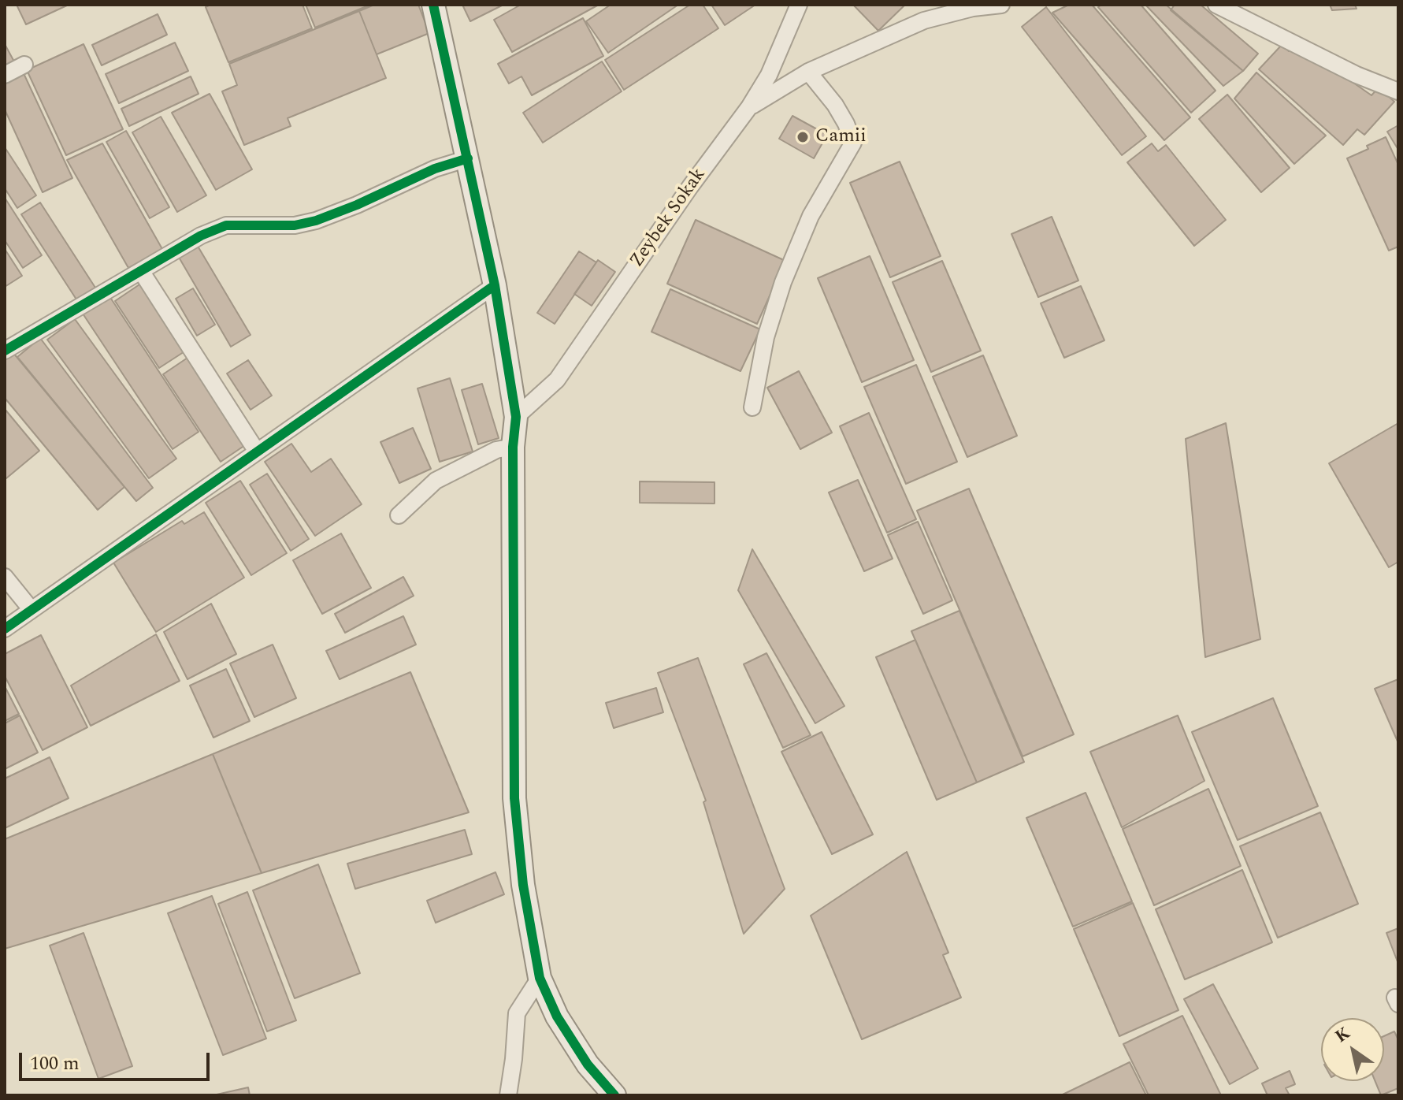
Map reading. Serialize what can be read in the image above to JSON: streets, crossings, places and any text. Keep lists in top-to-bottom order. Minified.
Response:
{"streets":{"street":["Zeybek Sokak"]},"places":["Camii"],"scale_bar":"100 m","north":"top left"}
